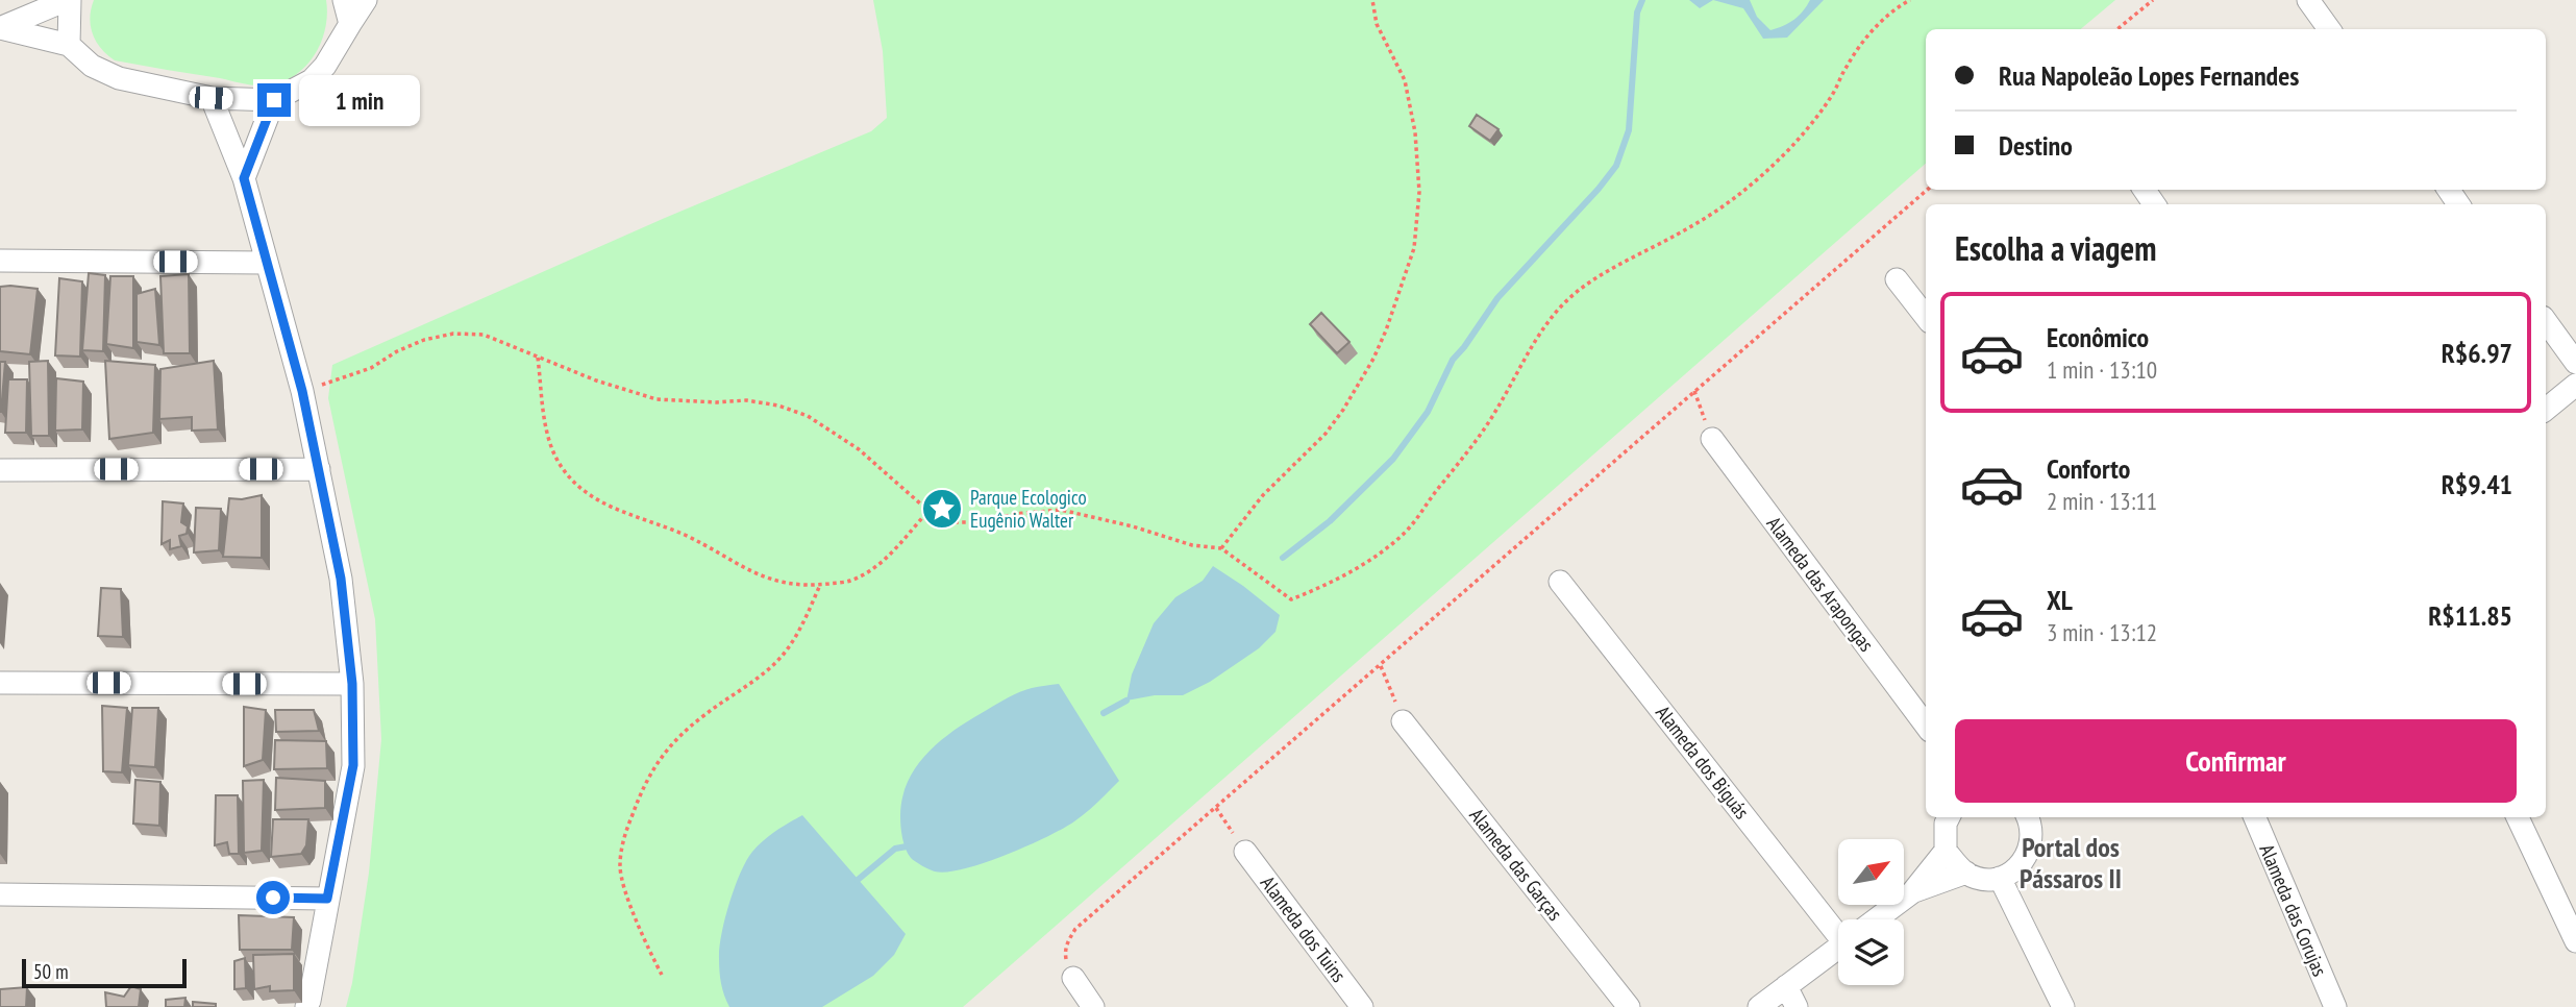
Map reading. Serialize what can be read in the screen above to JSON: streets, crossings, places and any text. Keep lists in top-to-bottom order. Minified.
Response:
{"streets":{"street":["Alameda das Arapongas","Alameda dos Biguás","Alameda das Garças","Alameda das Corujas","Alameda dos Tuins"]},"districts":["Portal dos Pássaros II"],"places":{"place":["Parque Ecologico Eugênio Walter"]},"scale_bar":"50 m","north":"top right","page":{"banner":["Rua Napoleão Lopes Fernandes","Destino"],"bubble":"1 min","heading":"Escolha a viagem","list":[{"name":"Econômico","note":"1 min · 13:10","value":"R$6.97"},{"name":"Conforto","note":"2 min · 13:11","value":"R$9.41"},{"name":"XL","note":"3 min · 13:12","value":"R$11.85"}],"buttons":"Confirmar","scale":"50 m"}}
